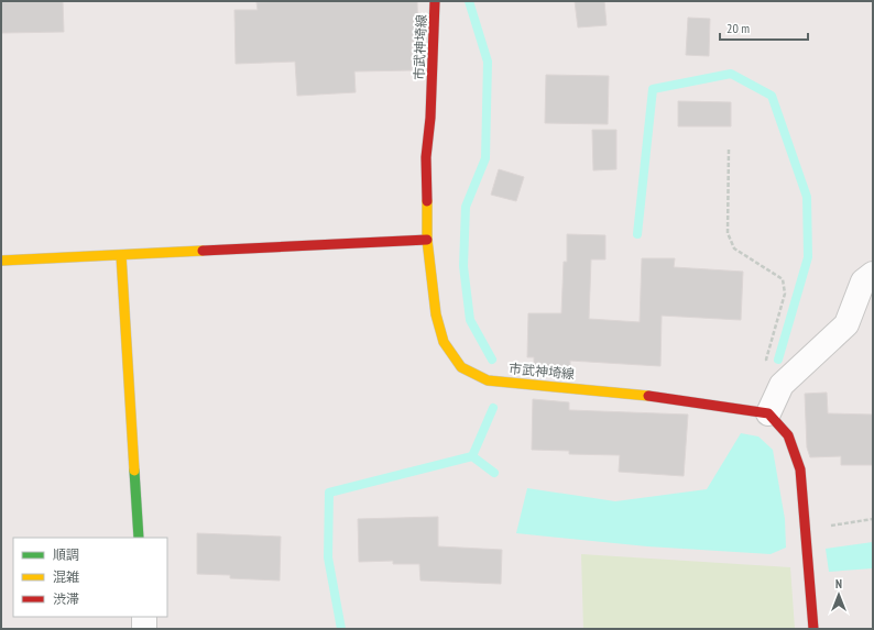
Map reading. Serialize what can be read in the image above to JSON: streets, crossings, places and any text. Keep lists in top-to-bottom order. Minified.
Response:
{"streets":{"main road":["市武神埼線"]},"legend":["順調","混雑","渋滞"],"scale_bar":"20 m","north":"top"}
